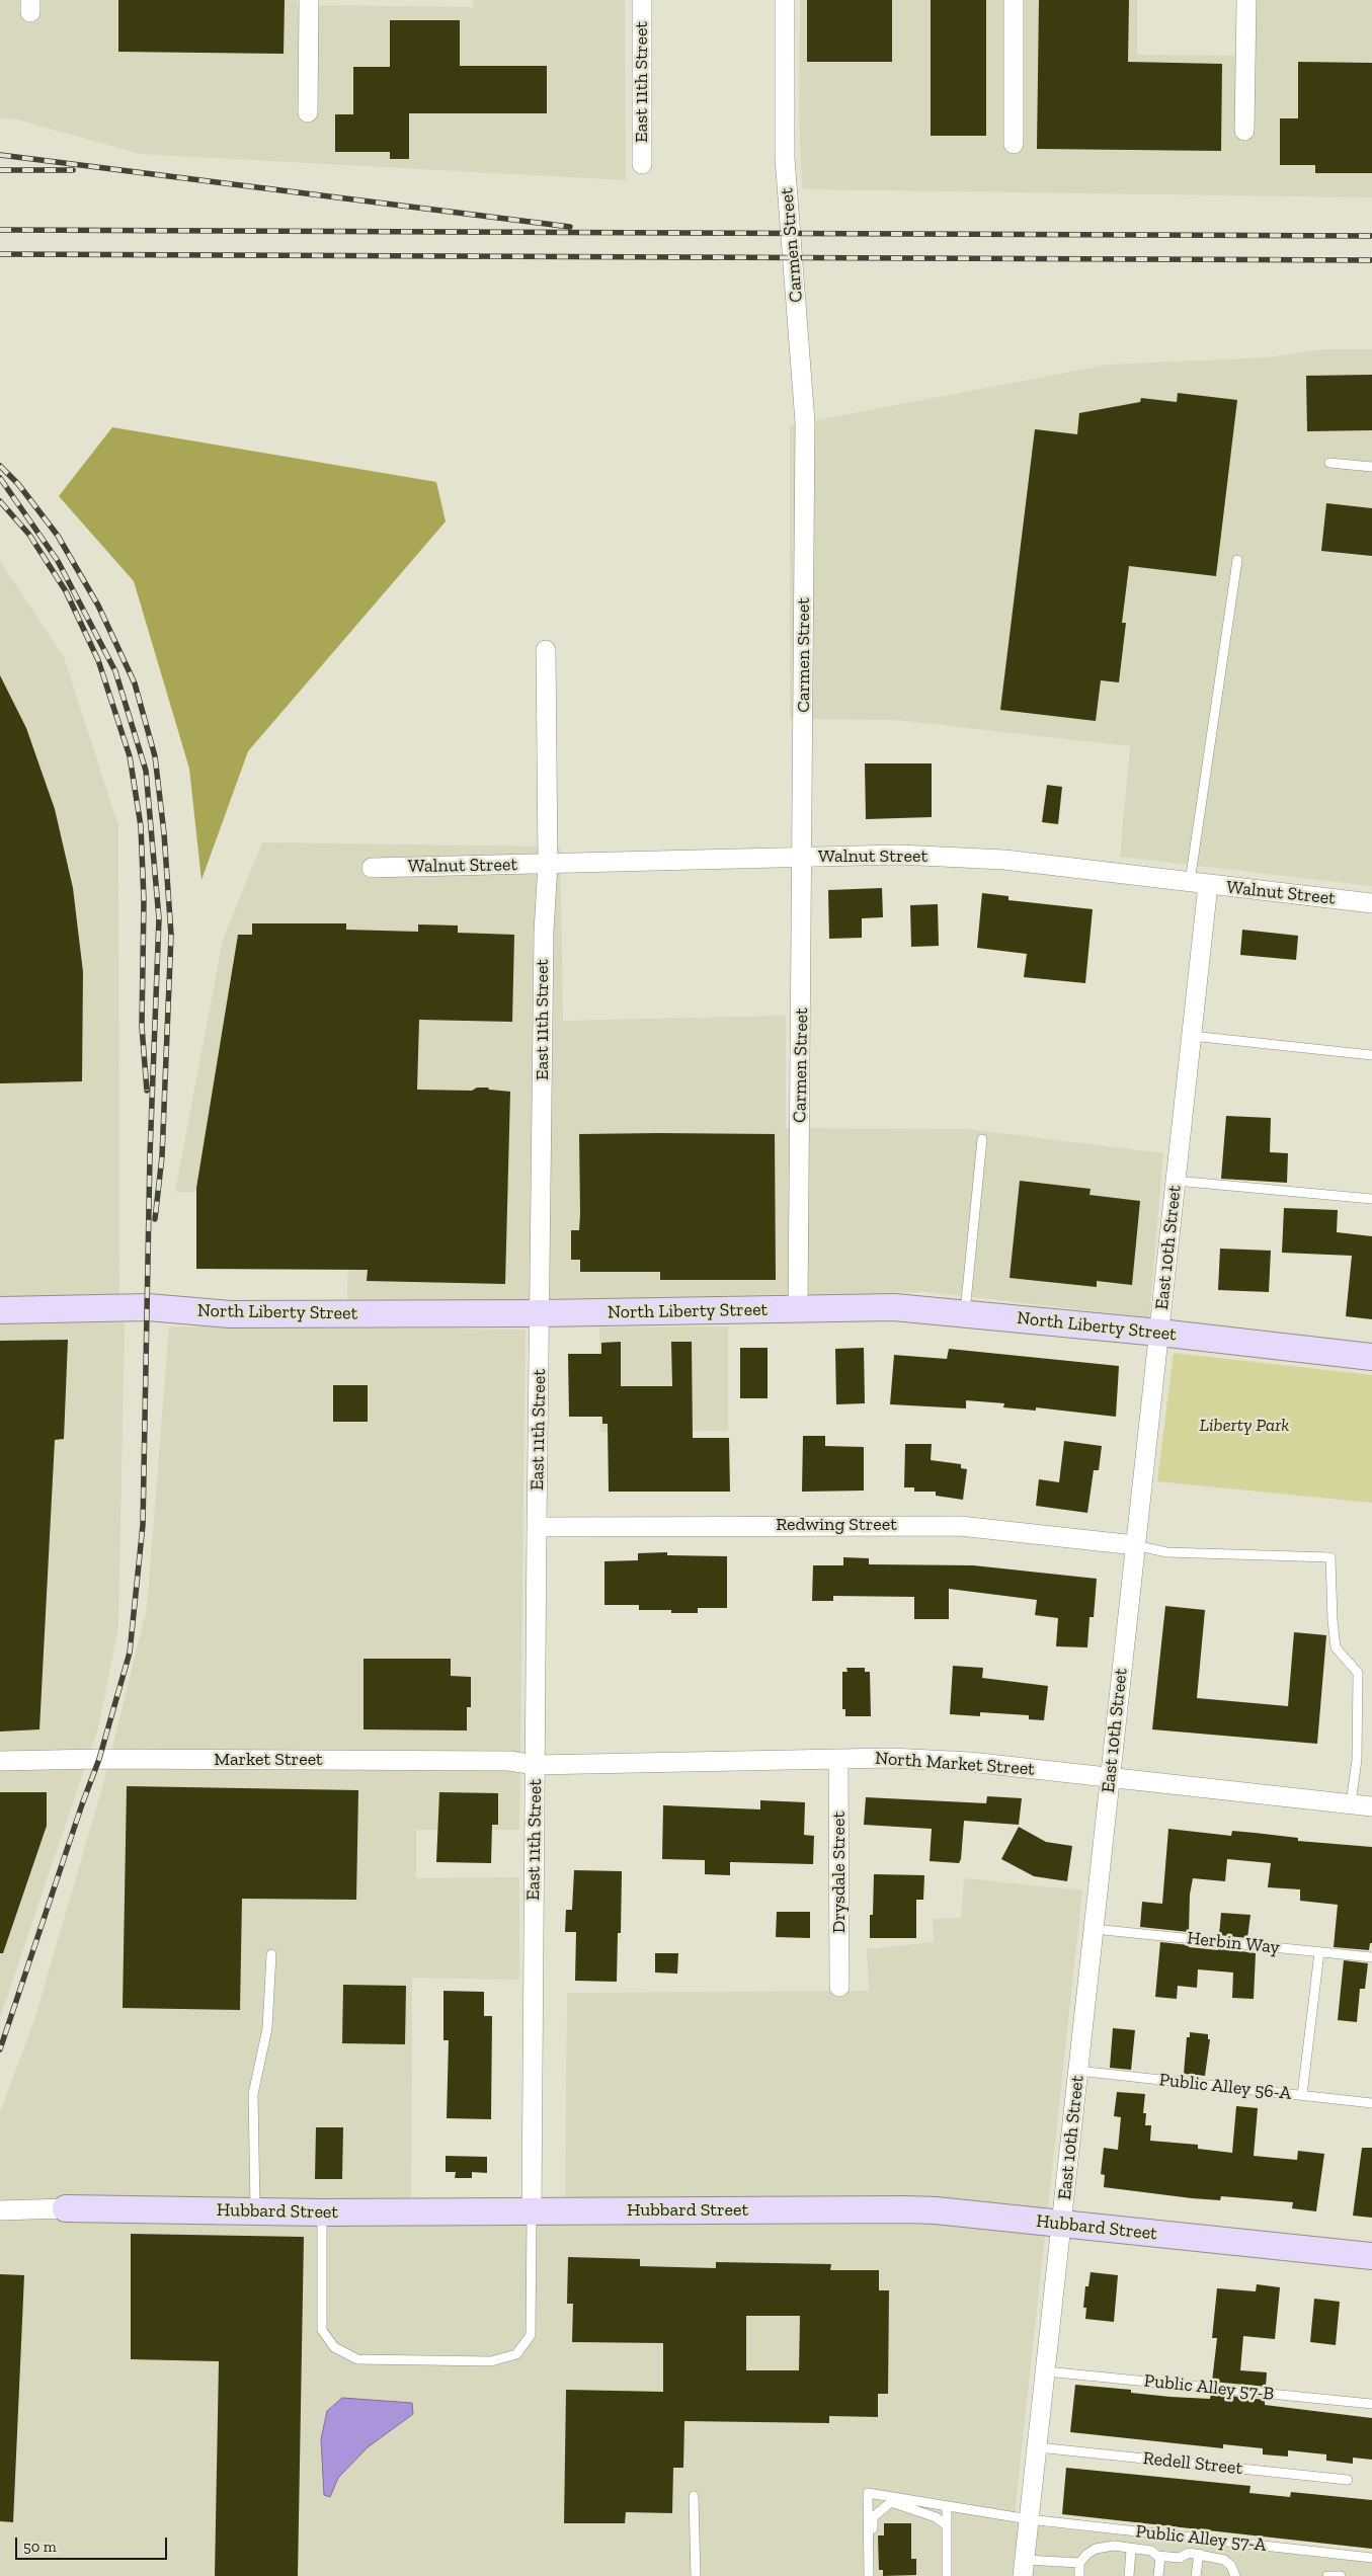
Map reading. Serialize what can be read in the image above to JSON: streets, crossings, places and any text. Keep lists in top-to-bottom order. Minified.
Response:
{"streets":{"street":["East 11th Street","Carmen Street","Walnut Street","East 10th Street","North Liberty Street","Redwing Street","Market Street","North Market Street","Drysdale Street","Hubbard Street"],"lane":["Herbin Way","Public Alley 56-A","Public Alley 57-B","Redell Street","Public Alley 57-A"]},"crossings":[["East 11th Street","Walnut Street"],["East 11th Street","North Liberty Street"],["East 11th Street","Redwing Street"],["East 11th Street","Market Street"],["East 11th Street","North Market Street"],["East 11th Street","Hubbard Street"],["Carmen Street","Walnut Street"],["Carmen Street","North Liberty Street"],["Walnut Street","East 10th Street"],["East 10th Street","North Liberty Street"],["East 10th Street","Redwing Street"],["East 10th Street","North Market Street"],["East 10th Street","Herbin Way"],["East 10th Street","Public Alley 56-A"],["East 10th Street","Hubbard Street"],["East 10th Street","Public Alley 57-B"],["East 10th Street","Redell Street"],["East 10th Street","Public Alley 57-A"],["Market Street","North Market Street"],["North Market Street","Drysdale Street"]],"parks":["Liberty Park"],"scale_bar":"50 m"}
